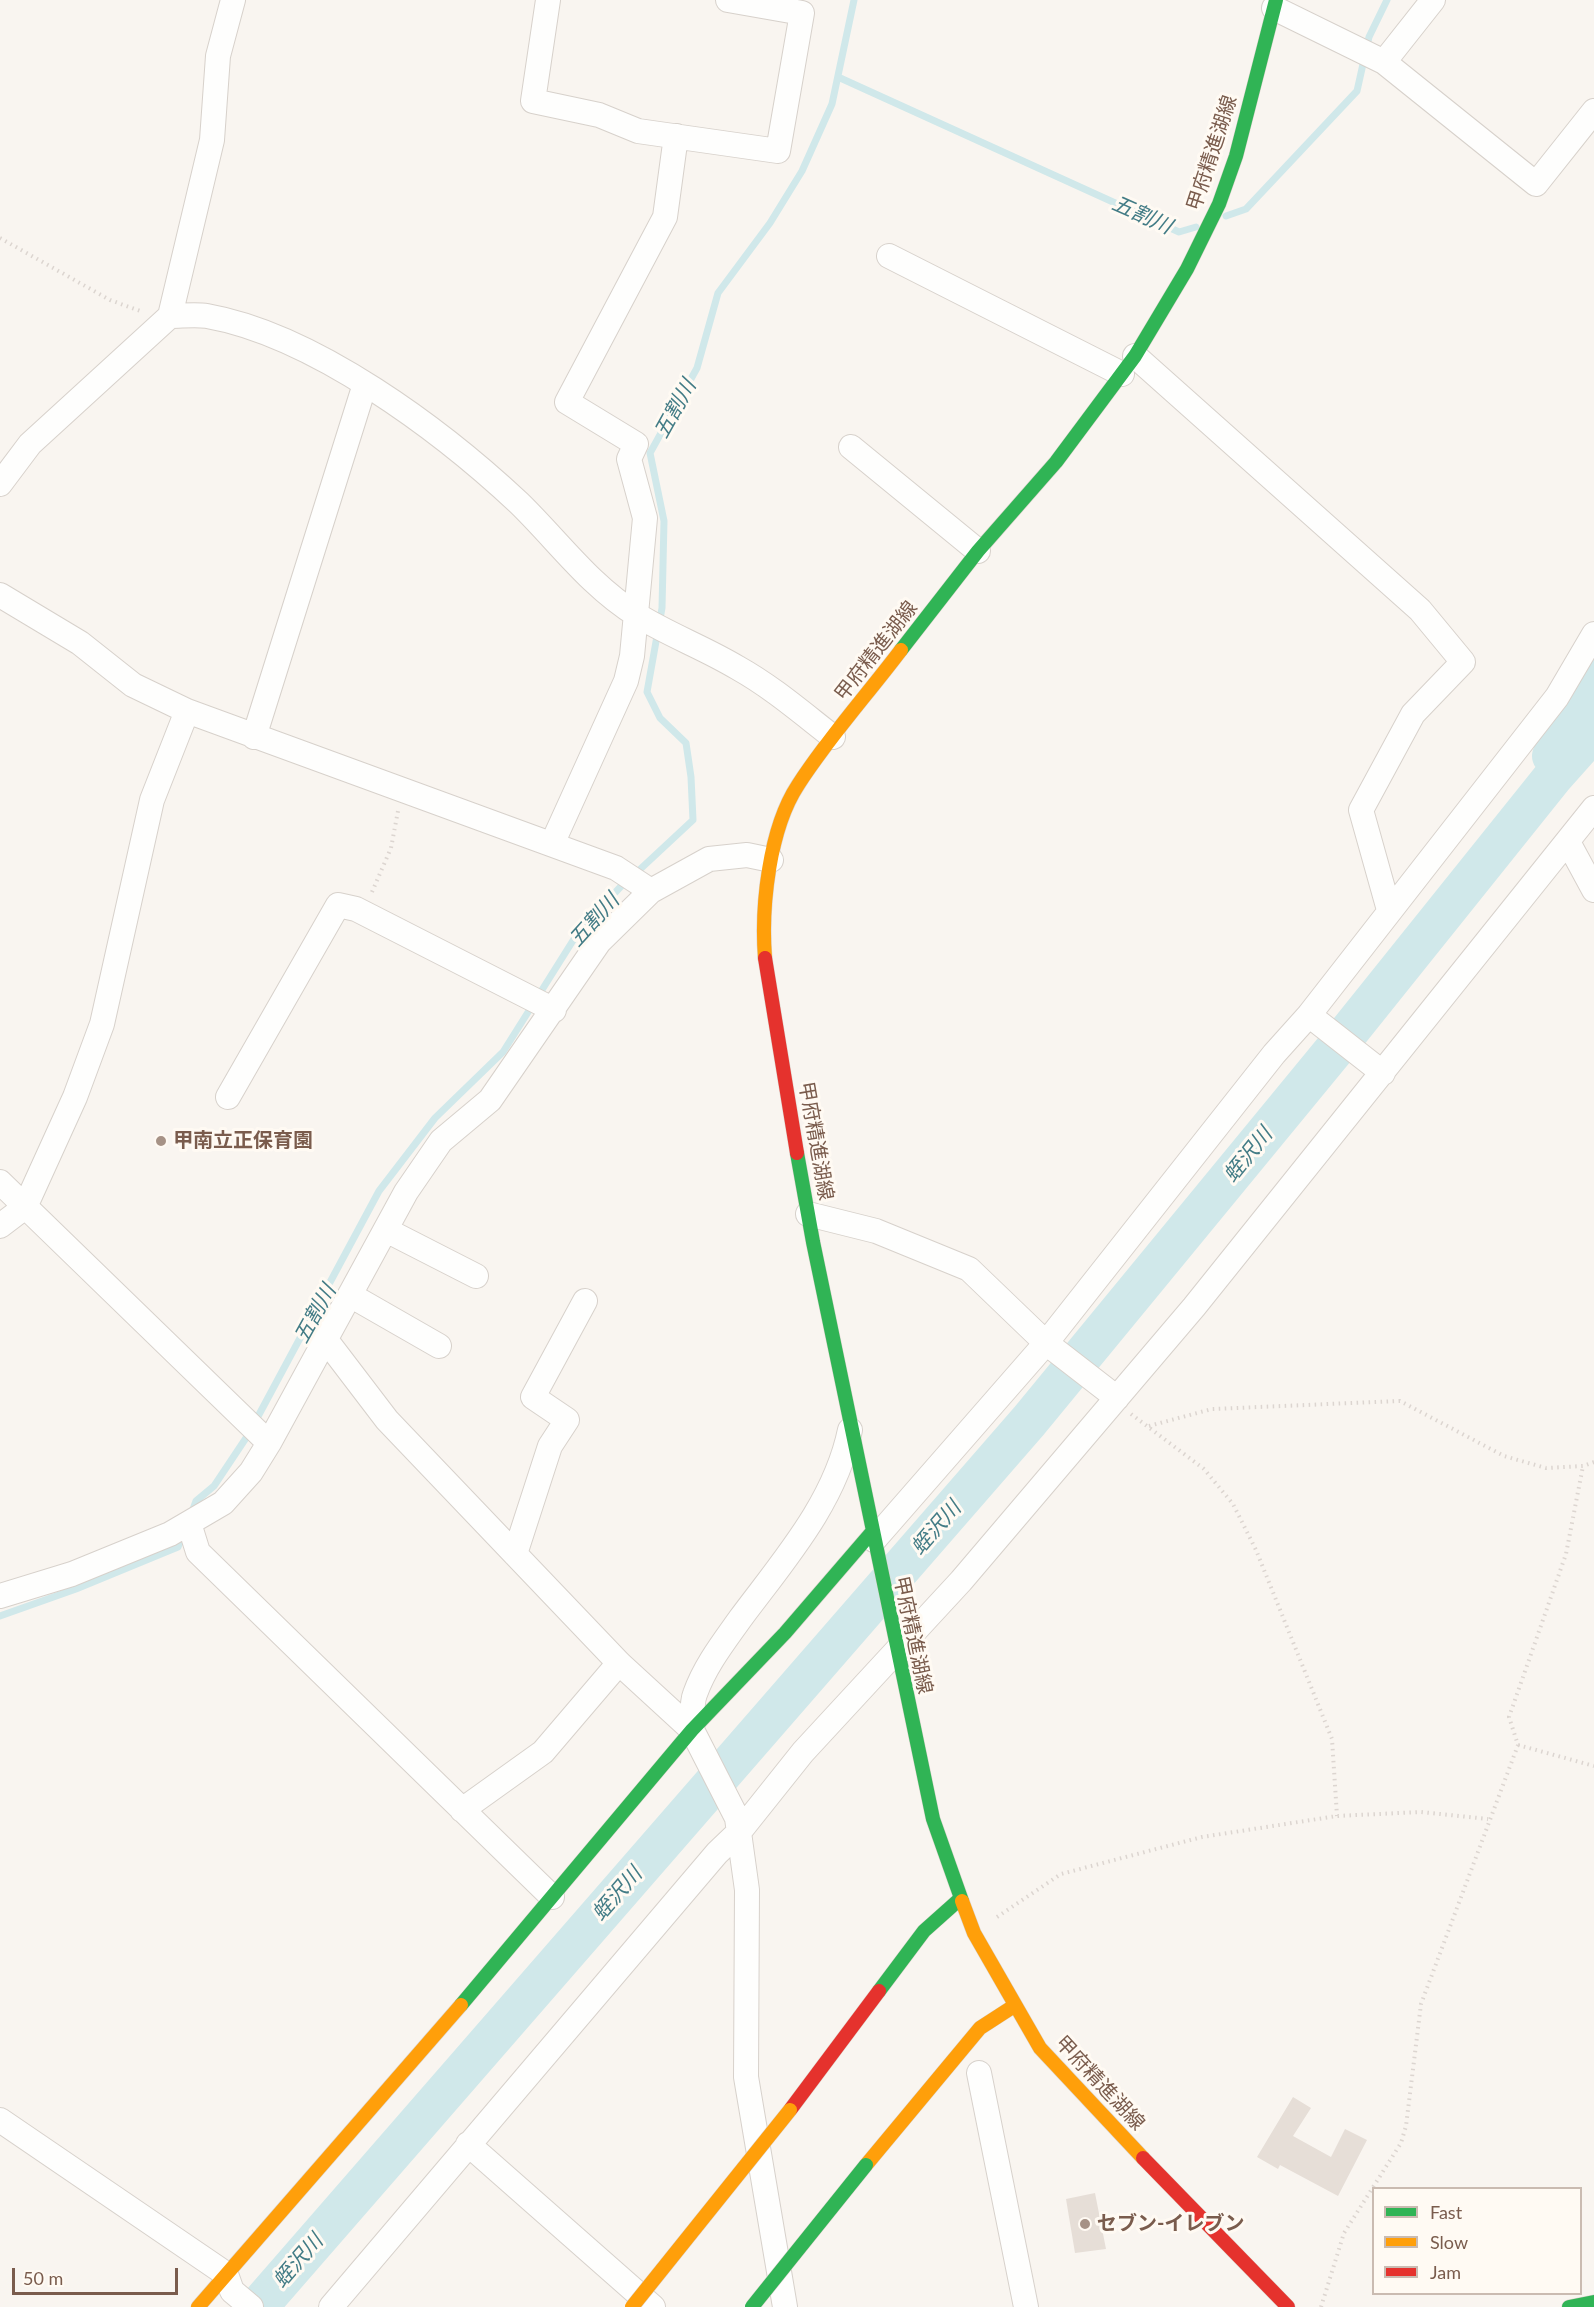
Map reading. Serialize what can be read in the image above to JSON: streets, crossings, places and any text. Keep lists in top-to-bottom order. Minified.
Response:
{"streets":{"main road":["甲府精進湖線"]},"water":["五割川","蛭沢川"],"places":["甲南立正保育園","セブン-イレブン"],"legend":["Fast","Slow","Jam"],"scale_bar":"50 m"}
